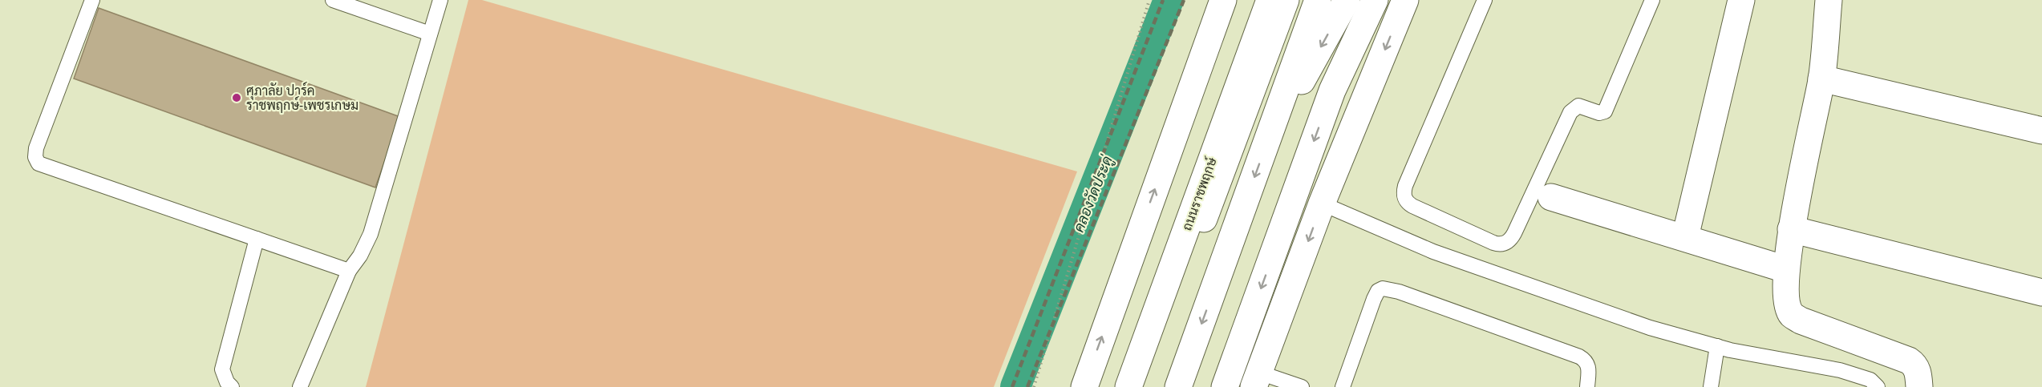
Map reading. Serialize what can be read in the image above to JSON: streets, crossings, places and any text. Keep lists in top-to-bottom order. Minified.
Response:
{"streets":{"street":["ถนนราชพฤกษ์"]},"water":["คลองวัดประดู่"],"places":["ศุภาลัย ปาร์ค ราชพฤกษ์-เพชรเกษม"]}
